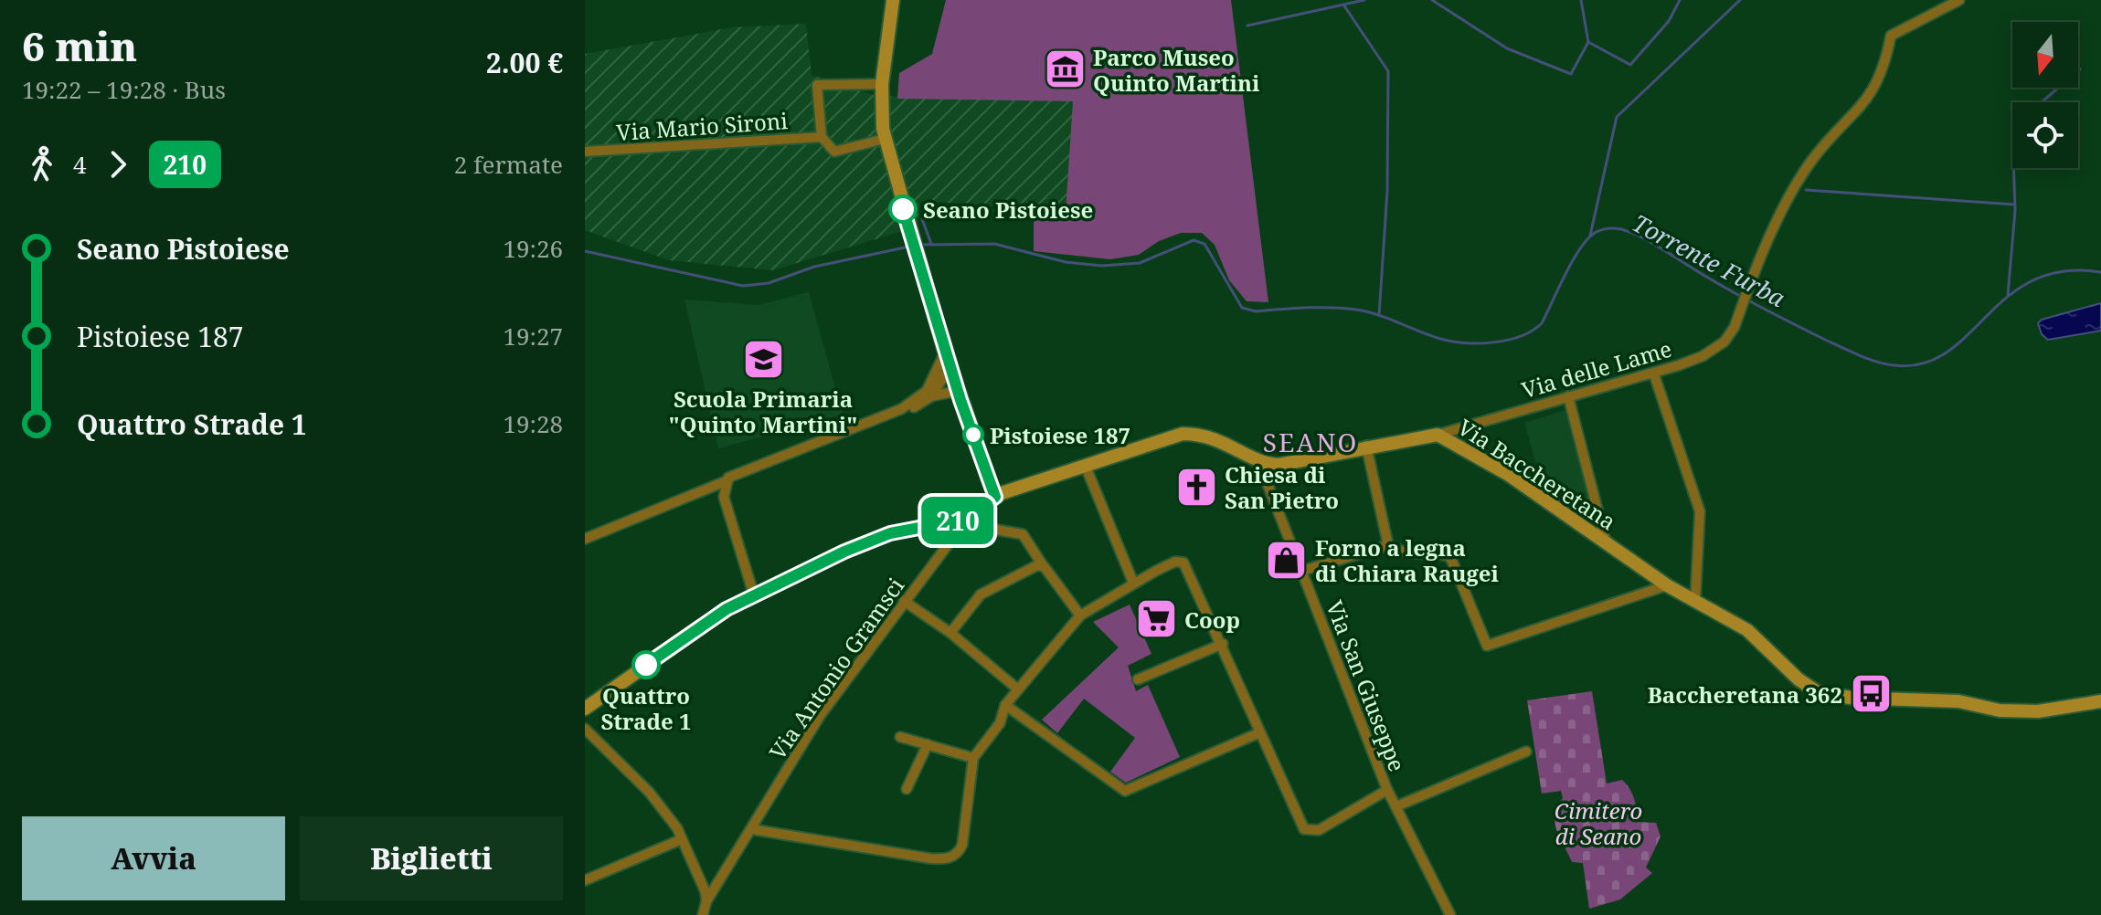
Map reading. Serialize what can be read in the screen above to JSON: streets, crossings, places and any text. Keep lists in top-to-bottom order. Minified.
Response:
{"streets":{"street":["Via Mario Sironi","Via delle Lame","Via Baccheretana","Via Antonio Gramsci","Via San Giuseppe"]},"crossings":[["Via delle Lame","Via Baccheretana"],["Via Baccheretana","Via San Giuseppe"]],"districts":["SEANO"],"water":["Torrente Furba"],"parks":["Cimitero di Seano"],"places":{"museum":["Parco Museo Quinto Martini"],"other":["Seano Pistoiese","Pistoiese 187","Quattro Strade 1"],"school or university":["Scuola Primaria \"Quinto Martini\""],"church":["Chiesa di San Pietro"],"shop":["Forno a legna di Chiara Raugei"],"supermarket":["Coop"],"bus stop":["Baccheretana 362"]},"lines":["bus line 210"],"north":"bottom","page":{"heading":["6 min","19:22 – 19:28 · Bus","2.00 €"],"on_map":"210","legs":["4","210","2 fermate"],"list":[{"name":"Seano Pistoiese","value":"19:26"},{"name":"Pistoiese 187","value":"19:27"},{"name":"Quattro Strade 1","value":"19:28"}],"buttons":["Avvia","Biglietti"]}}
